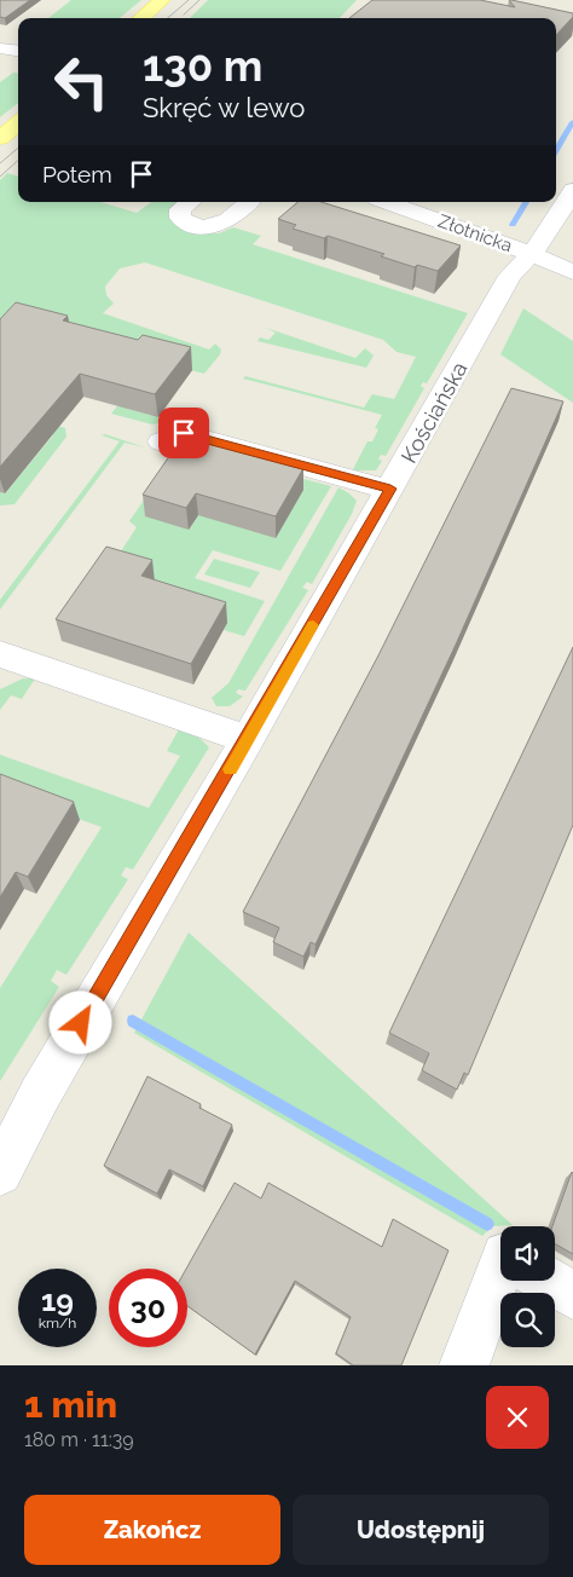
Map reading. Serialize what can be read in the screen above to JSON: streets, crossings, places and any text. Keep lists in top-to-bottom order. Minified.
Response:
{"streets":{"street":["Złotnicka","Kościańska"]},"crossings":[["Złotnicka","Kościańska"]],"page":{"turn":["130 m","Skręć w lewo"],"then":"Potem","speed":"19 km/h","limit":"30","heading":["1 min","180 m · 11:39"],"buttons":["Zakończ","Udostępnij"]}}
